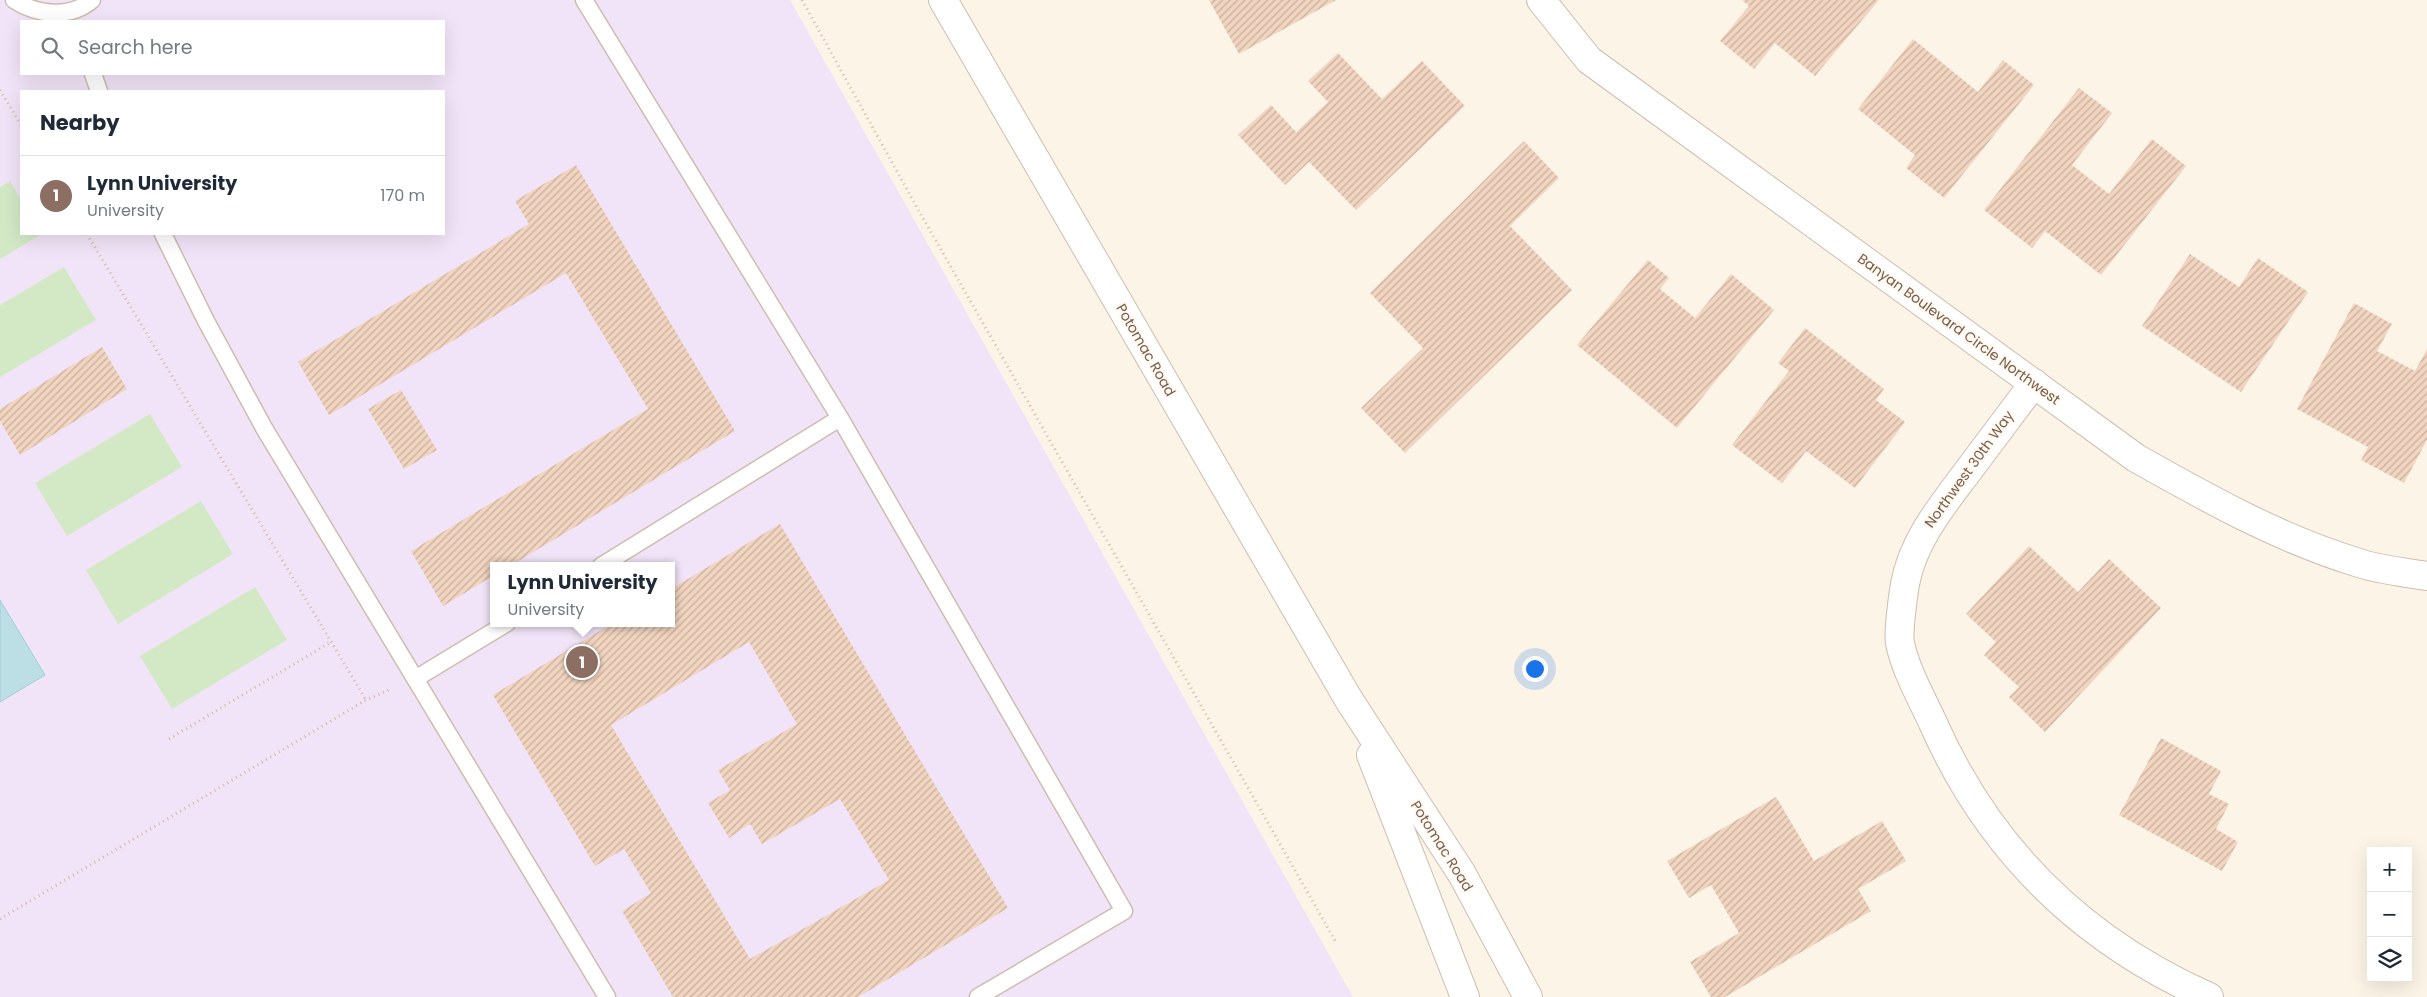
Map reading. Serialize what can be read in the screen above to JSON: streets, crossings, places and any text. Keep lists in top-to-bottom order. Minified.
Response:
{"streets":{"street":["Banyan Boulevard Circle Northwest","Potomac Road","Northwest 30th Way"]},"crossings":[["Banyan Boulevard Circle Northwest","Northwest 30th Way"]],"page":{"search":"Search here","heading":"Nearby","list":[{"mark":"1","name":"Lynn University","note":"University","value":"170 m"}],"popup":["Lynn University","University"],"pins":"1","map_buttons":["+","−"]}}
